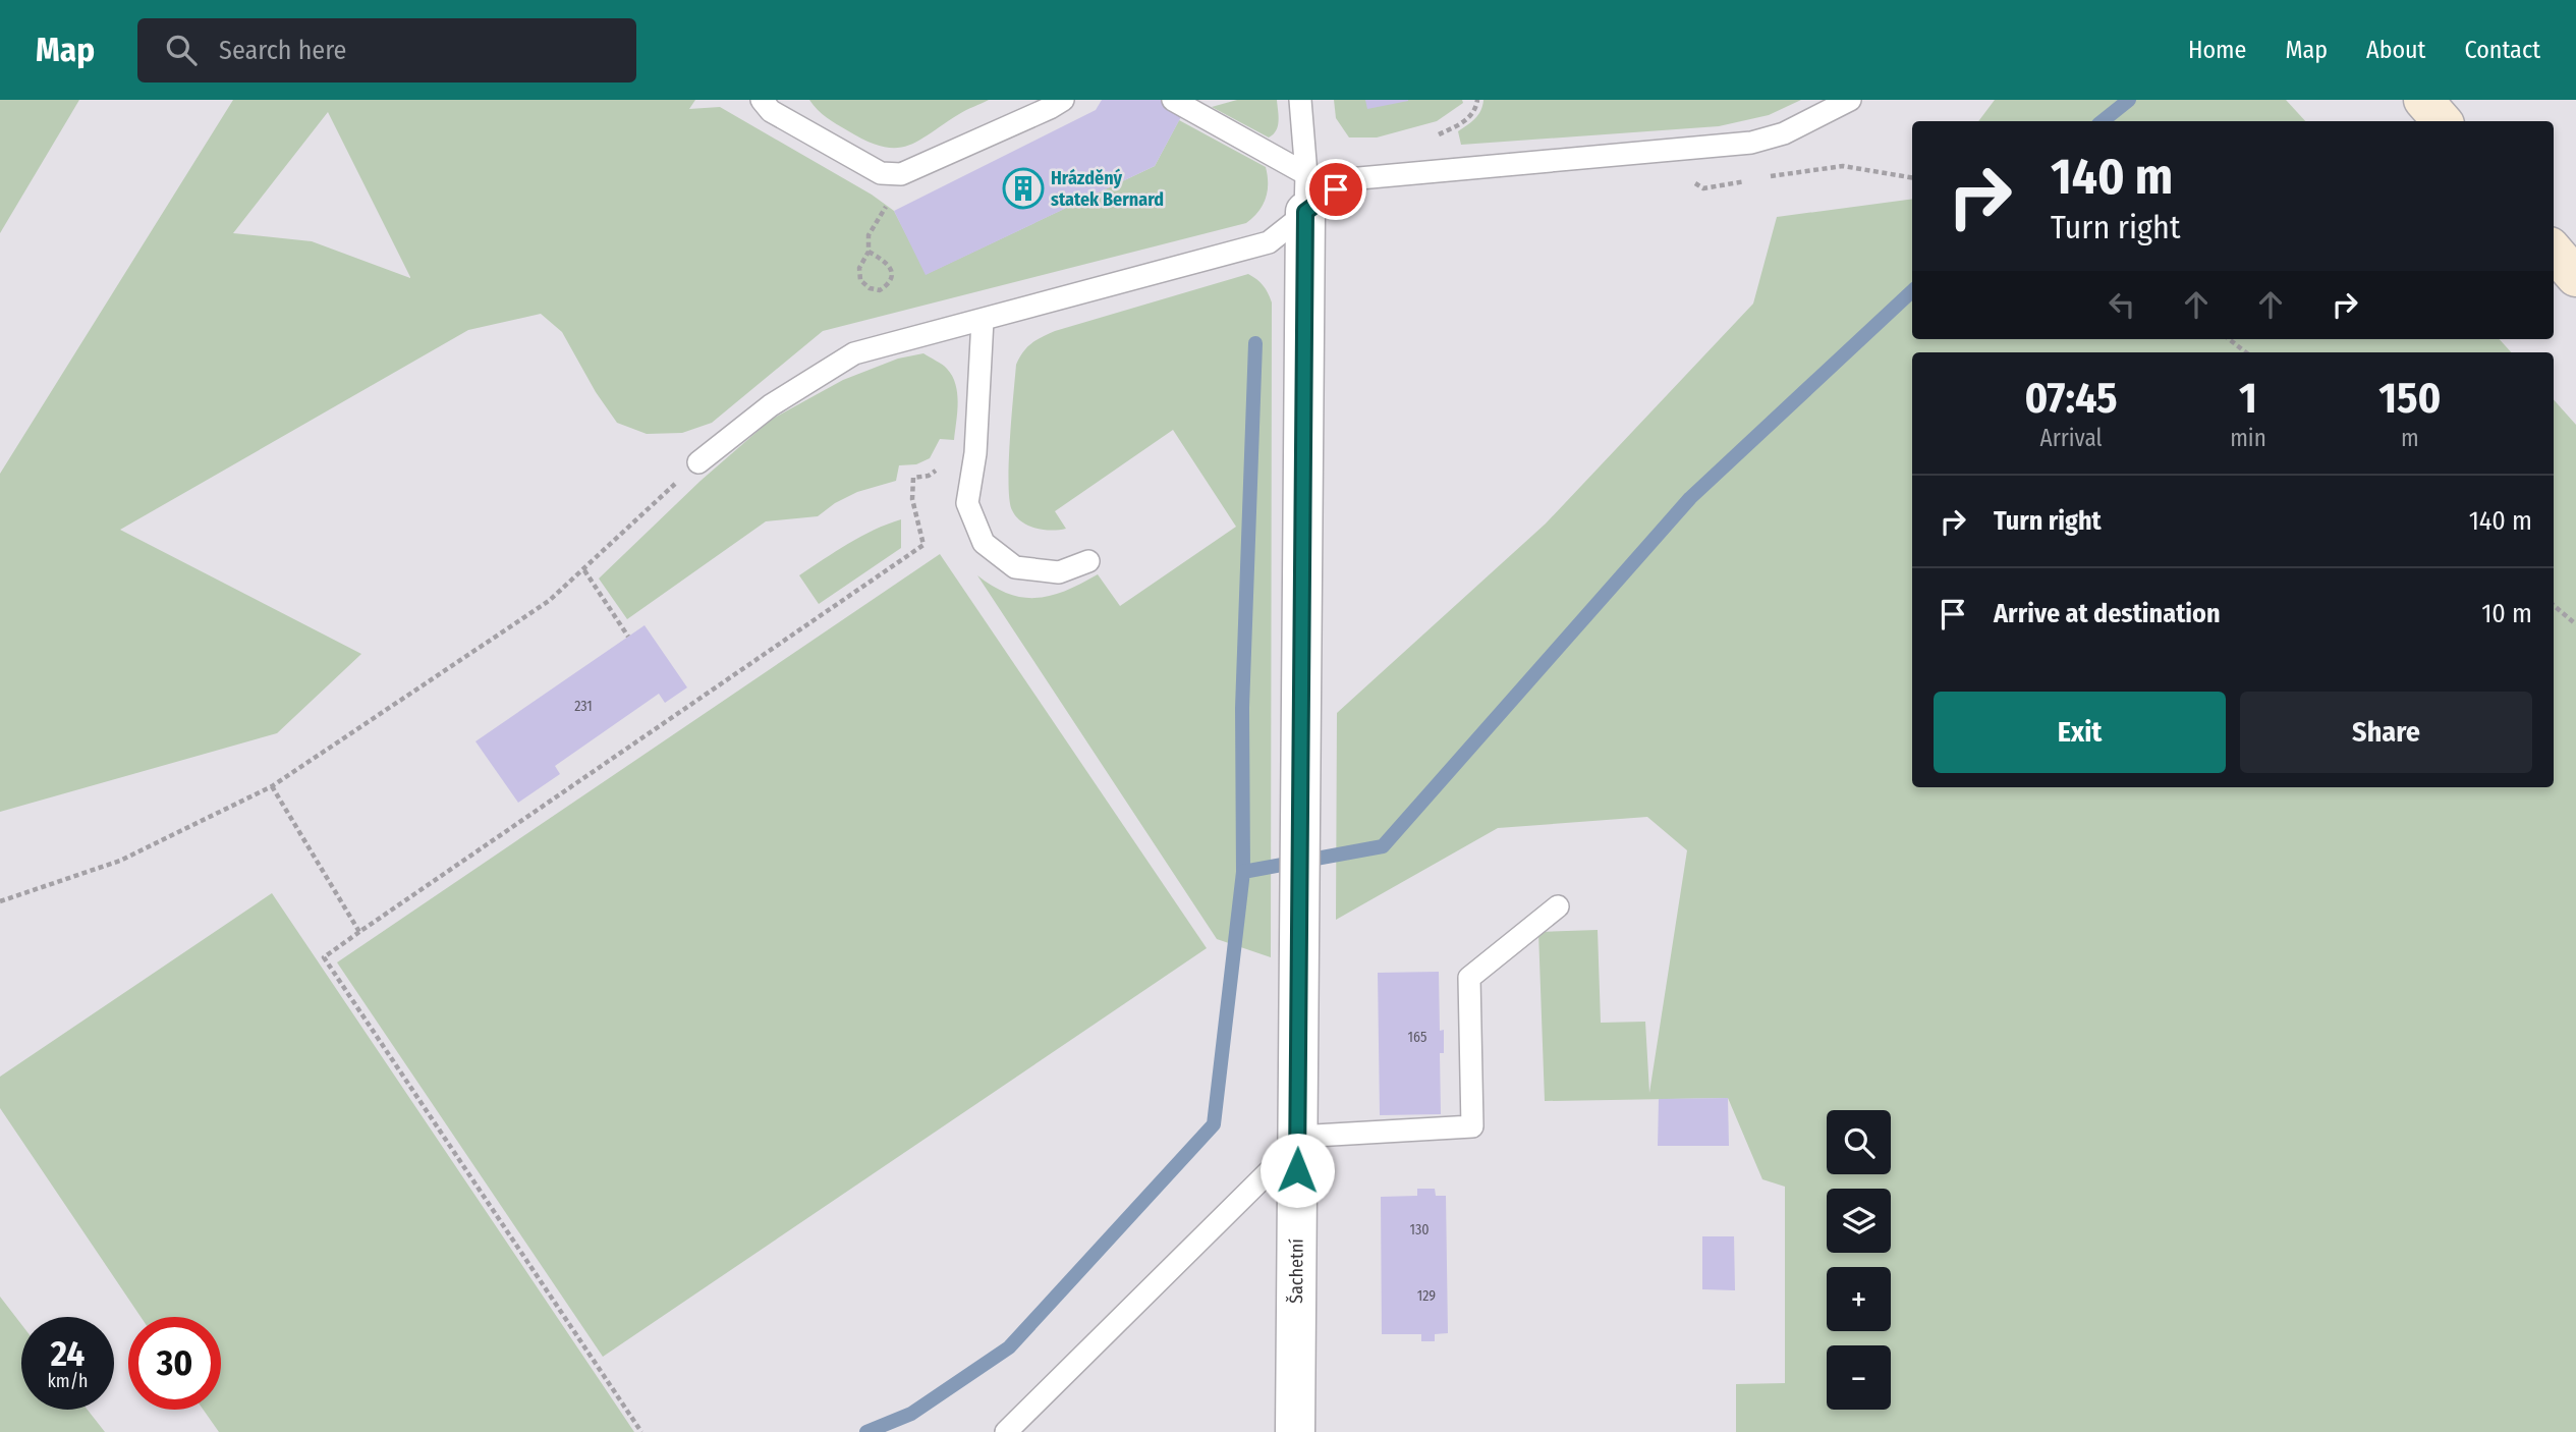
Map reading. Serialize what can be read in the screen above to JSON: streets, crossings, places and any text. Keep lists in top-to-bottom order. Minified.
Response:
{"streets":{"street":["Šachetní"]},"places":{"building":["Hrázděný statek Bernard"]},"house_numbers":["231","165","130","129"],"page":{"header":"Map","search":"Search here","nav":["Home","Map","About","Contact"],"turn":["140 m","Turn right"],"eta":["07:45","Arrival","1","min","150","m"],"list":[{"name":"Turn right","value":"140 m"},{"name":"Arrive at destination","value":"10 m"}],"buttons":["Exit","Share"],"map_buttons":["+","−"],"speed":"24 km/h","limit":"30"}}
